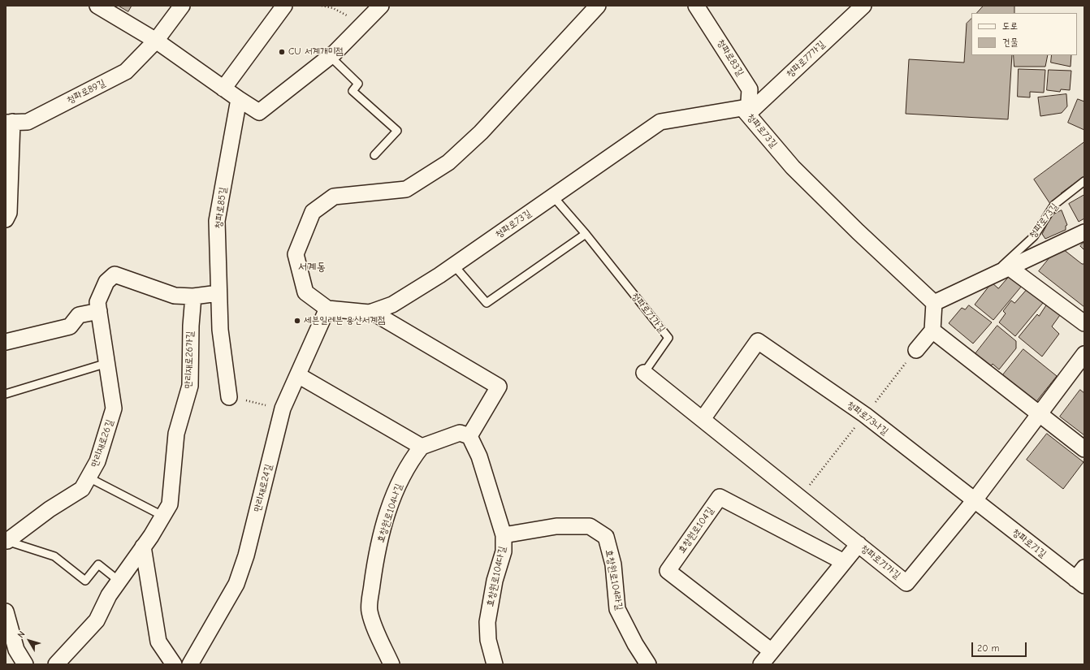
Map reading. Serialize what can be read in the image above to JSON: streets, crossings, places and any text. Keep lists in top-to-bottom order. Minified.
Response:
{"streets":{"street":["청파로83길","청파로77가길","청파로89길","청파로73길","청파로85길","청파로71가길","만리재로26가길","청파로73나길","만리재로26길","만리재로24길","효창원로104나길","효창원로104길","청파로71길","효창원로104다길","효창원로104라길"]},"crossings":[["청파로83길","청파로77가길"],["청파로83길","청파로73길"],["청파로77가길","청파로73길"],["청파로73길","청파로71가길"],["청파로73길","만리재로24길"],["청파로85길","만리재로26길"],["청파로71가길","청파로73나길"],["청파로71가길","청파로71길"],["만리재로26가길","만리재로26길"],["청파로73나길","청파로71길"],["효창원로104다길","효창원로104라길"]],"districts":["서계동"],"places":["CU 서계개미점","세븐일레븐 용산서계점"],"legend":["도로","건물"],"scale_bar":"20 m","north":"top left"}
